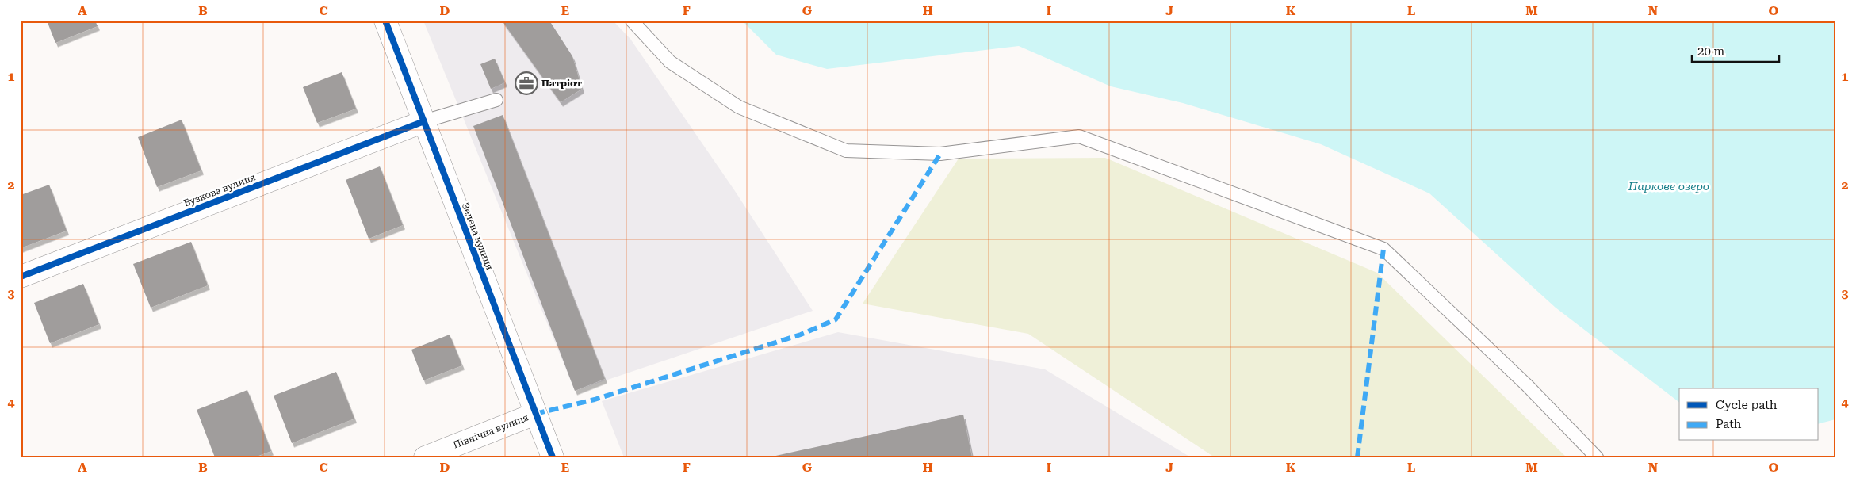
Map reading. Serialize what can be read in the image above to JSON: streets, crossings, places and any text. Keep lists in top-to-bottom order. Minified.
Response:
{"streets":{"street":["Бузкова вулиця","Зелена вулиця","Північна вулиця"]},"crossings":[["Бузкова вулиця","Зелена вулиця"],["Зелена вулиця","Північна вулиця"]],"water":["Паркове озеро"],"places":{"office":["Патріот"]},"legend":["Cycle path","Path"],"scale_bar":"20 m","grid":{"columns":["A","B","C","D","E","F","G","H","I","J","K","L","M","N","O"],"rows":["1","2","3","4"]}}
